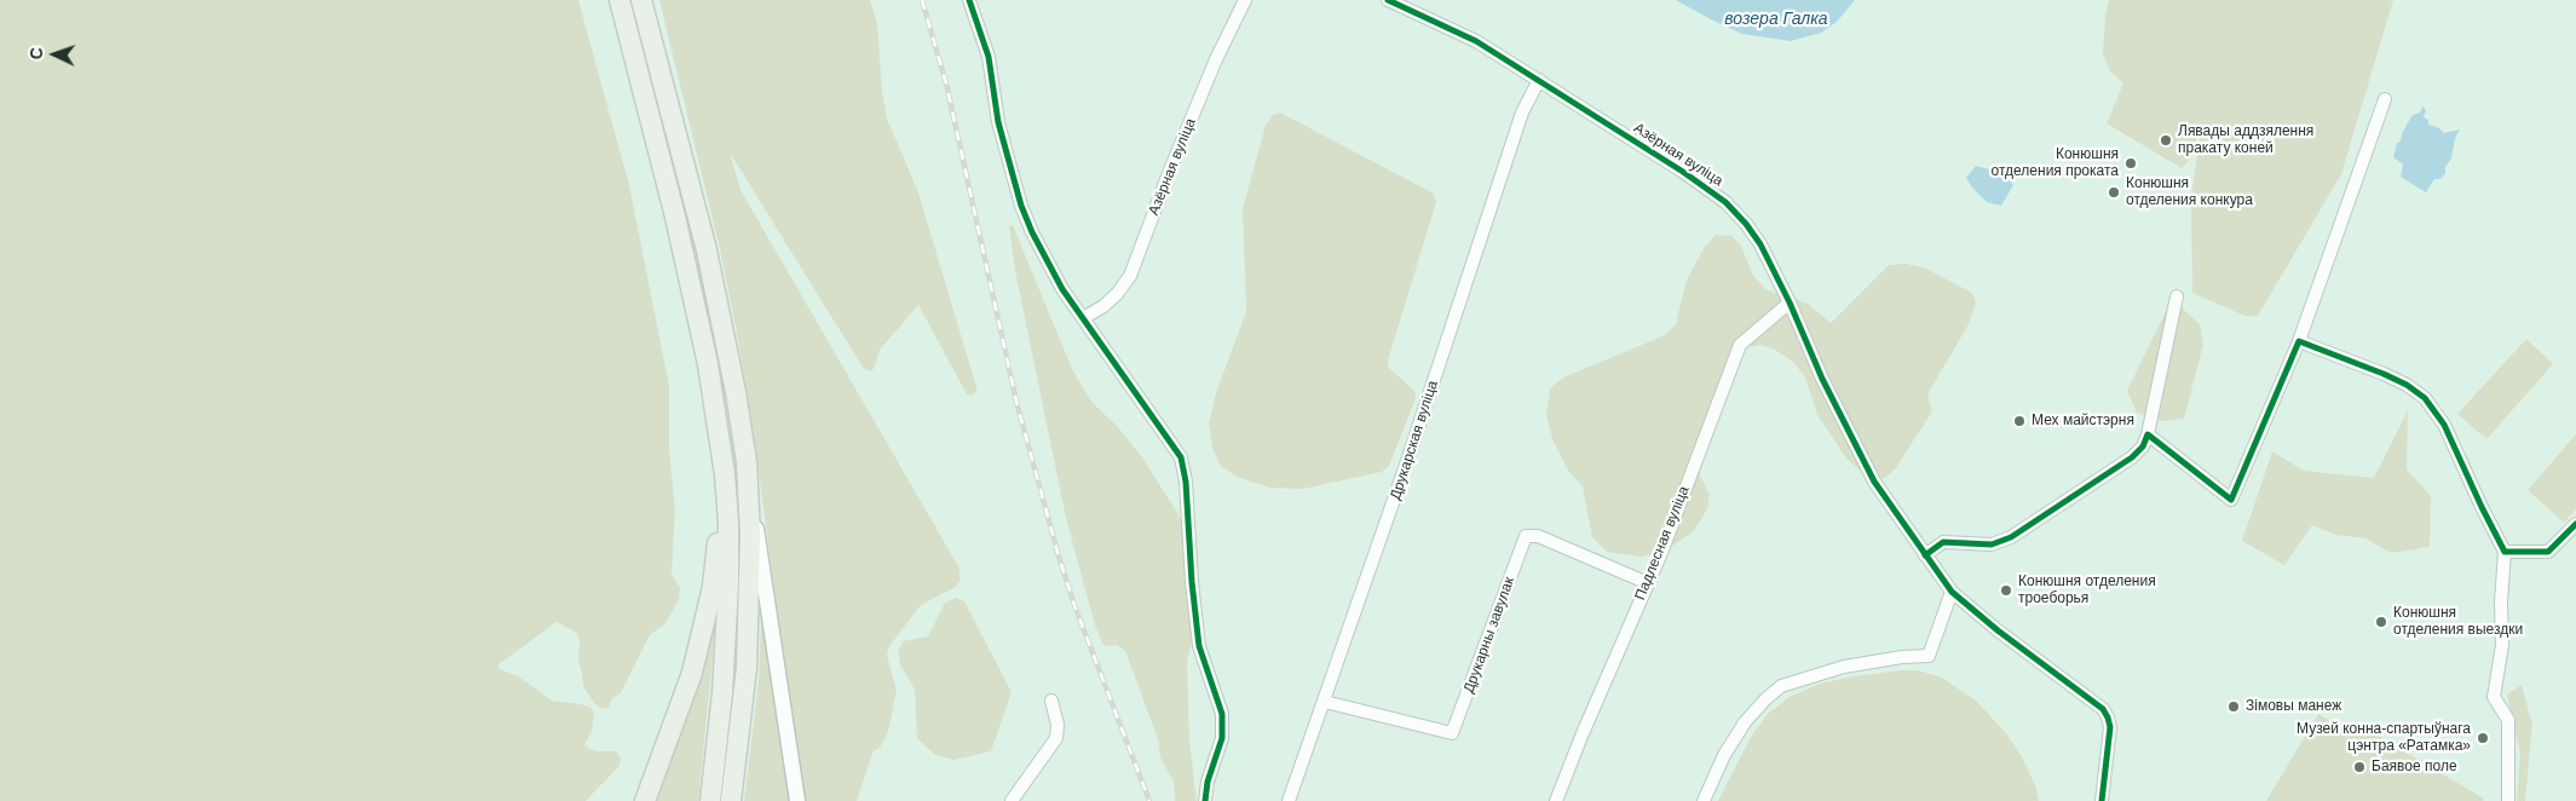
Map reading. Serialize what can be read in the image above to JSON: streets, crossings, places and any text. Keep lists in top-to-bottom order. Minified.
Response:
{"streets":{"street":["Азёрная вуліца","Друкарская вуліца","Падлесная вуліца","Друкарны завулак"]},"crossings":[["Азёрная вуліца","Друкарская вуліца"],["Азёрная вуліца","Падлесная вуліца"],["Друкарская вуліца","Друкарны завулак"],["Падлесная вуліца","Друкарны завулак"]],"water":["возера Галка"],"places":["Лявады аддзялення пракату коней","Конюшня отделения проката","Конюшня отделения конкура","Мех майстэрня","Конюшня отделения троеборья","Конюшня отделения выездки","Зімовы манеж","Музей конна-спартыўнага цэнтра «Ратамка»","Баявое поле"],"north":"left"}
